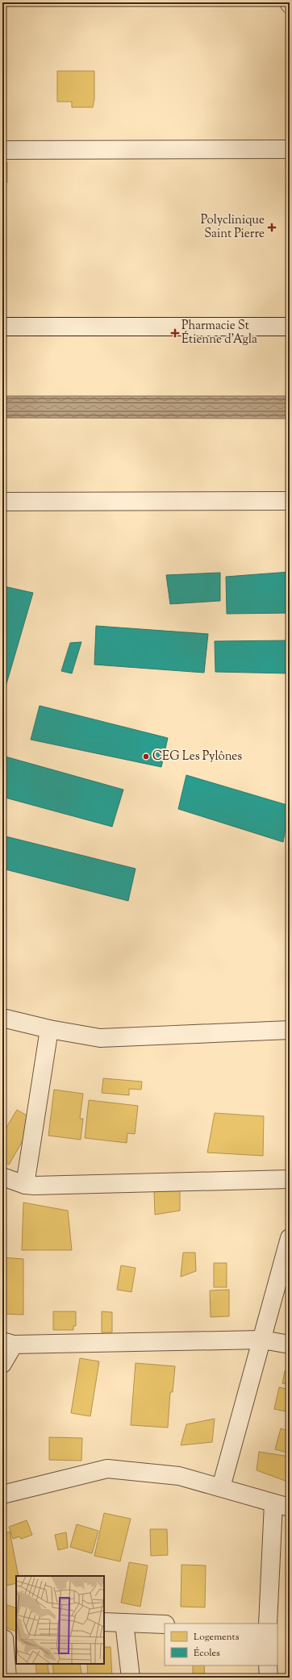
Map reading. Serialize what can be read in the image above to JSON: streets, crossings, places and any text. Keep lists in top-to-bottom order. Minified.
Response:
{"places":{"health":["Polyclinique Saint Pierre","Pharmacie St Étienne d'Agla"],"other":["CEG Les Pylônes"]},"legend":["Logements","Écoles"]}
